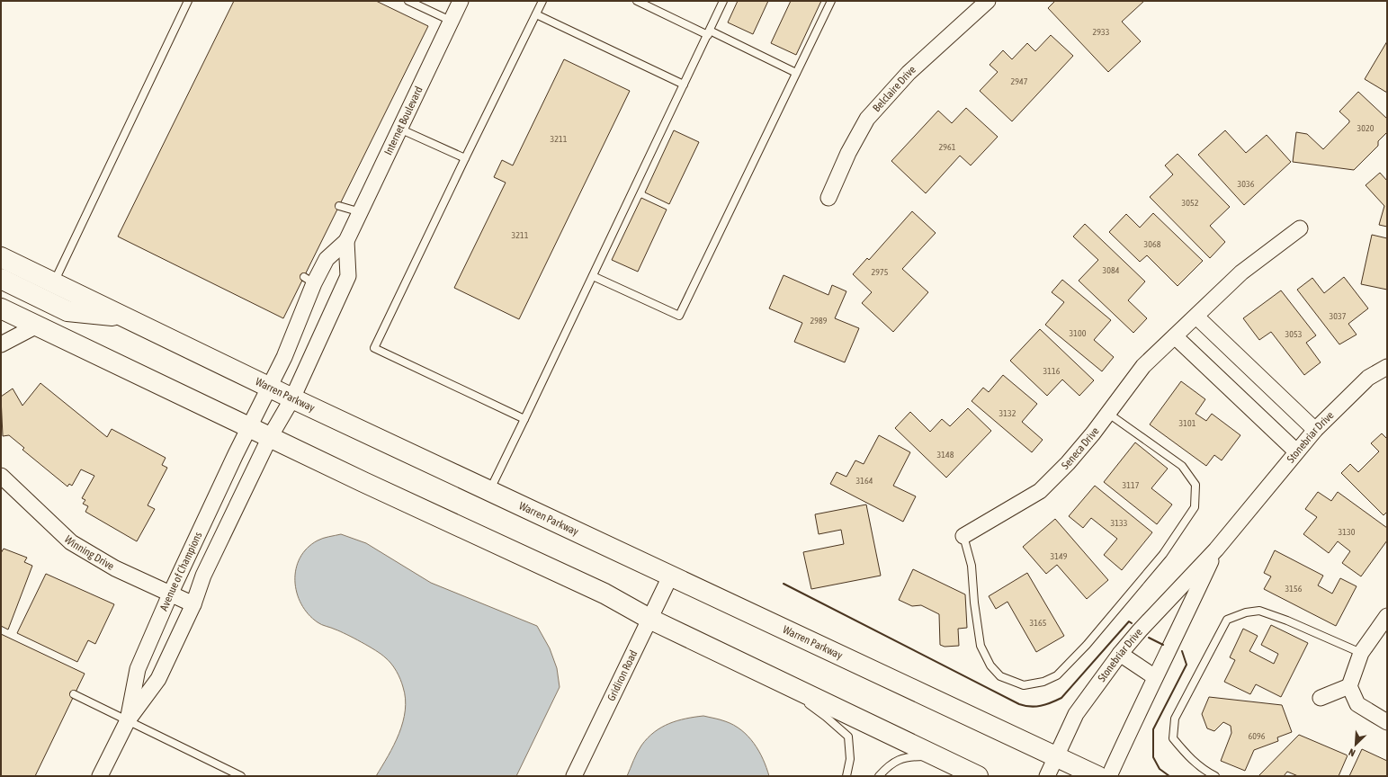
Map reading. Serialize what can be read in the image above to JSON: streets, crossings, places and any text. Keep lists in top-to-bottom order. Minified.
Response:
{"streets":{"main road":["Warren Parkway"],"street":["Belclaire Drive","Internet Boulevard","Stonebriar Drive","Seneca Drive","Winning Drive","Avenue of Champions","Gridiron Road"]},"crossings":[["Internet Boulevard","Warren Parkway"],["Internet Boulevard","Avenue of Champions"],["Warren Parkway","Stonebriar Drive"],["Warren Parkway","Gridiron Road"],["Winning Drive","Avenue of Champions"]],"house_numbers":["2933","2947","3020","3211","2961","3036","3052","3211","3068","3084","2975","3037","2989","3100","3053","3116","3132","3101","3148","3164","3117","3133","3130","3149","3156","3165","6096"],"north":"bottom left"}
